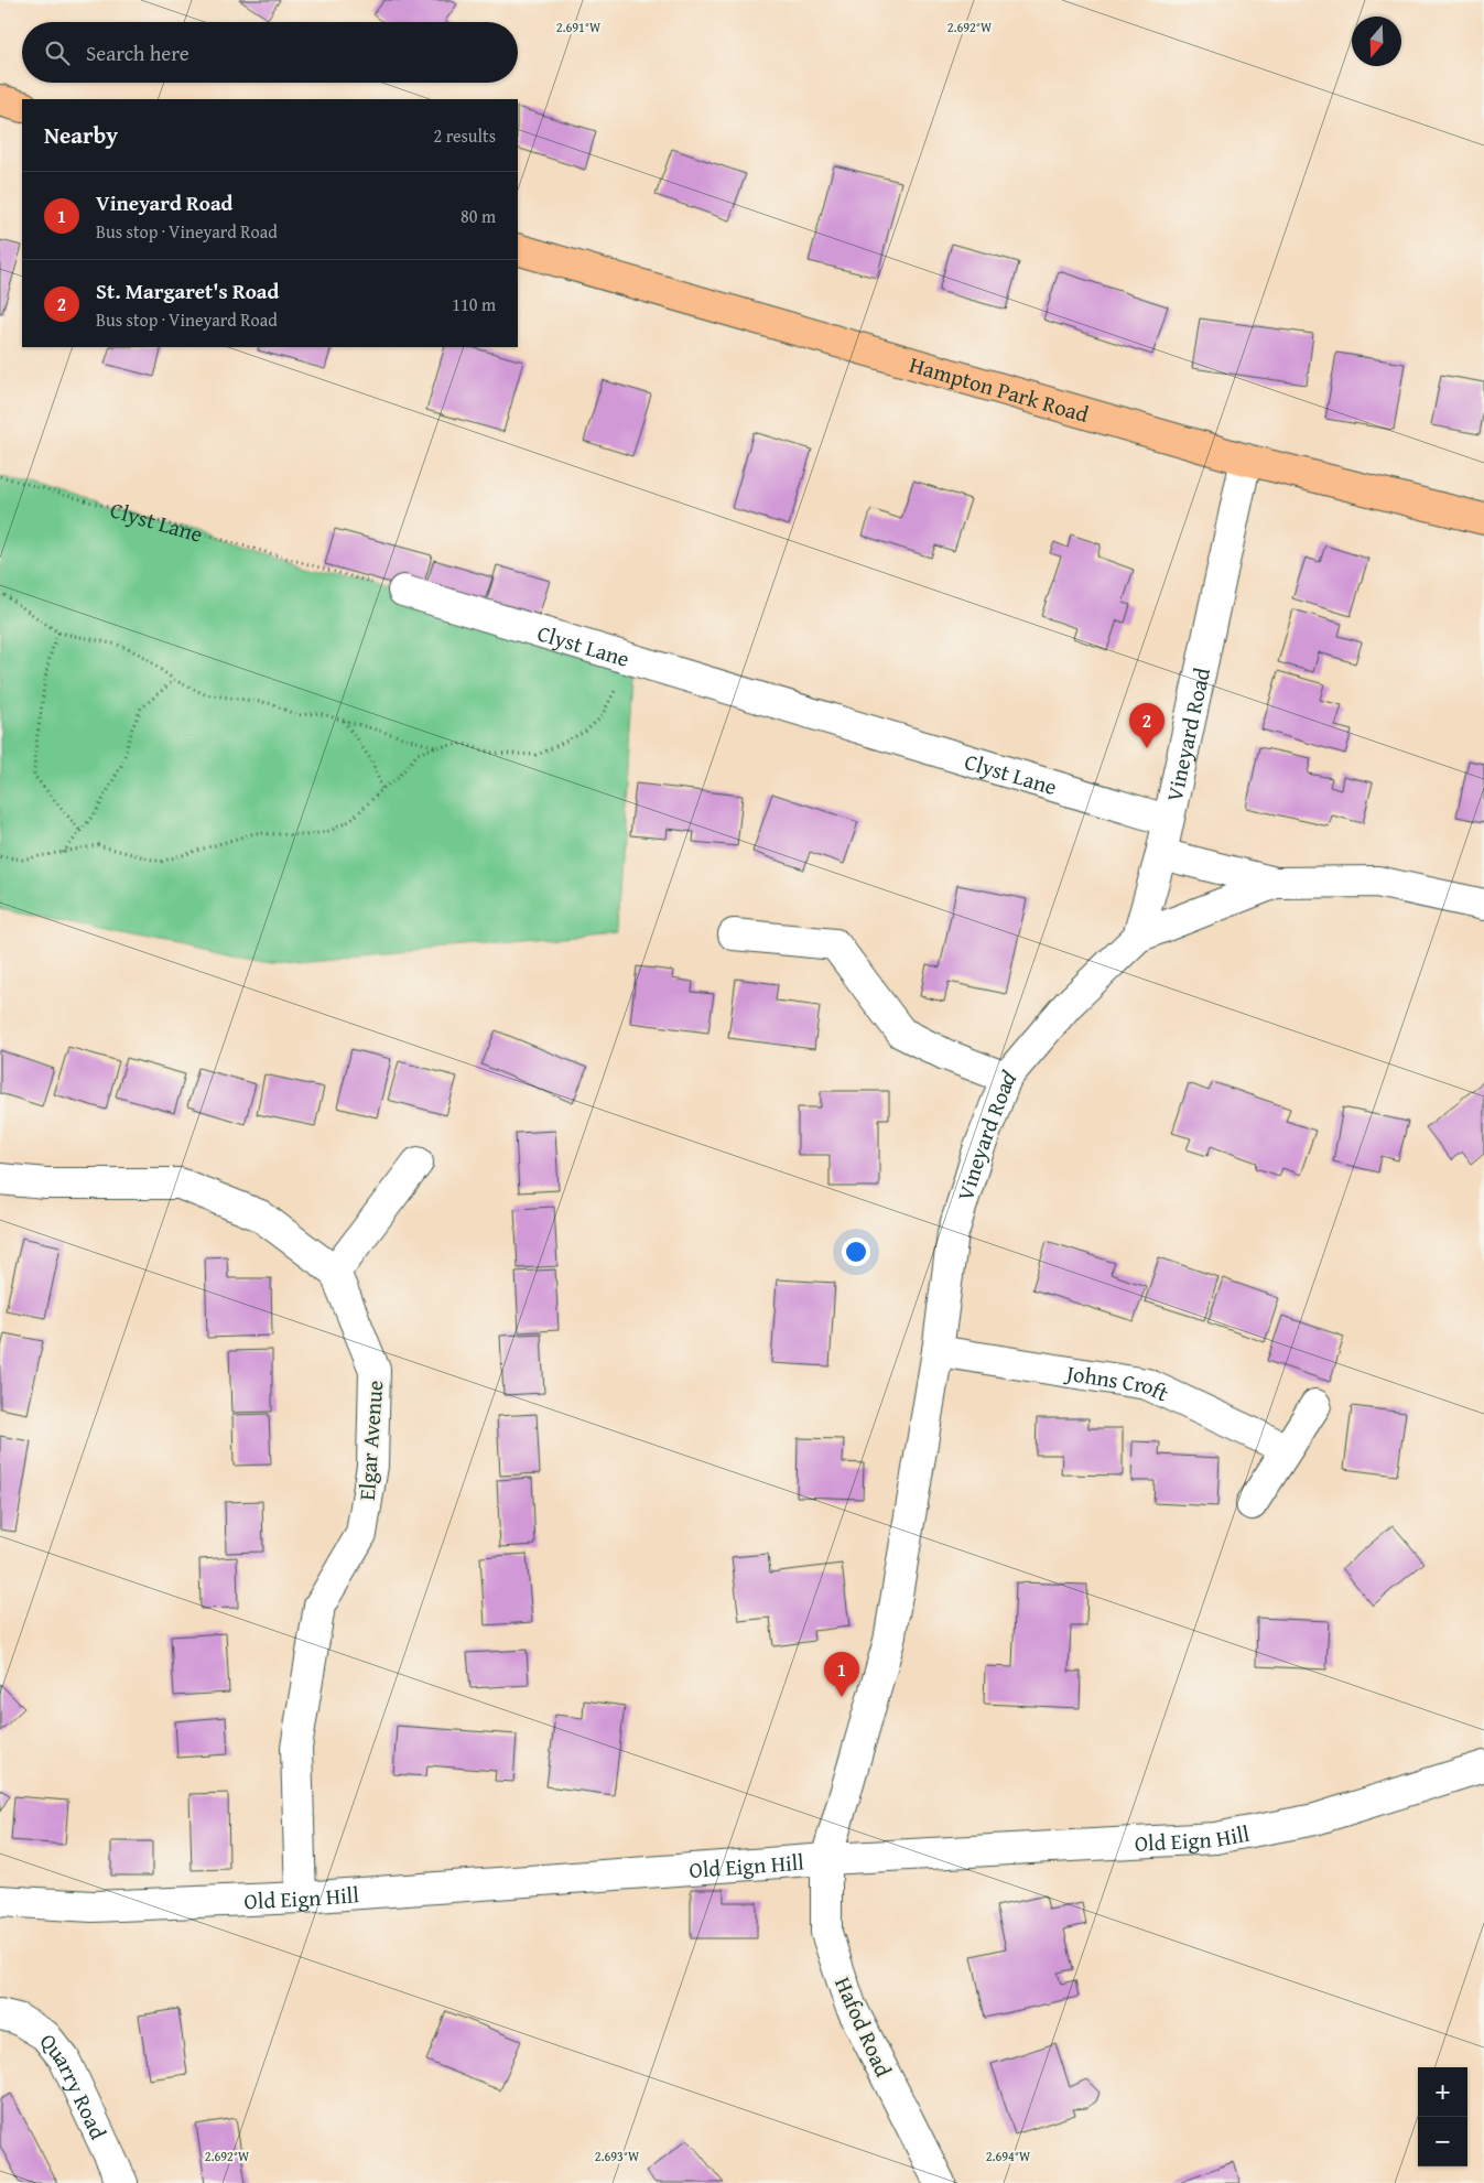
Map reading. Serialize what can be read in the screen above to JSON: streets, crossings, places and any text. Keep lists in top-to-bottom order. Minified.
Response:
{"streets":{"main road":["Hampton Park Road"],"street":["Clyst Lane","Vineyard Road","Johns Croft","Elgar Avenue","Old Eign Hill","Hafod Road","Quarry Road"]},"crossings":[["Hampton Park Road","Vineyard Road"],["Clyst Lane","Vineyard Road"],["Vineyard Road","Johns Croft"],["Vineyard Road","Old Eign Hill"],["Vineyard Road","Hafod Road"],["Elgar Avenue","Old Eign Hill"],["Old Eign Hill","Hafod Road"]],"north":"bottom","page":{"search":"Search here","heading":["Nearby","2 results"],"list":[{"mark":"1","name":"Vineyard Road","note":"Bus stop · Vineyard Road","value":"80 m"},{"mark":"2","name":"St. Margaret's Road","note":"Bus stop · Vineyard Road","value":"110 m"}],"pins":["2","1"],"map_buttons":["+","−"]},"coordinates":["2.691°W","2.692°W","2.693°W","2.694°W"]}
